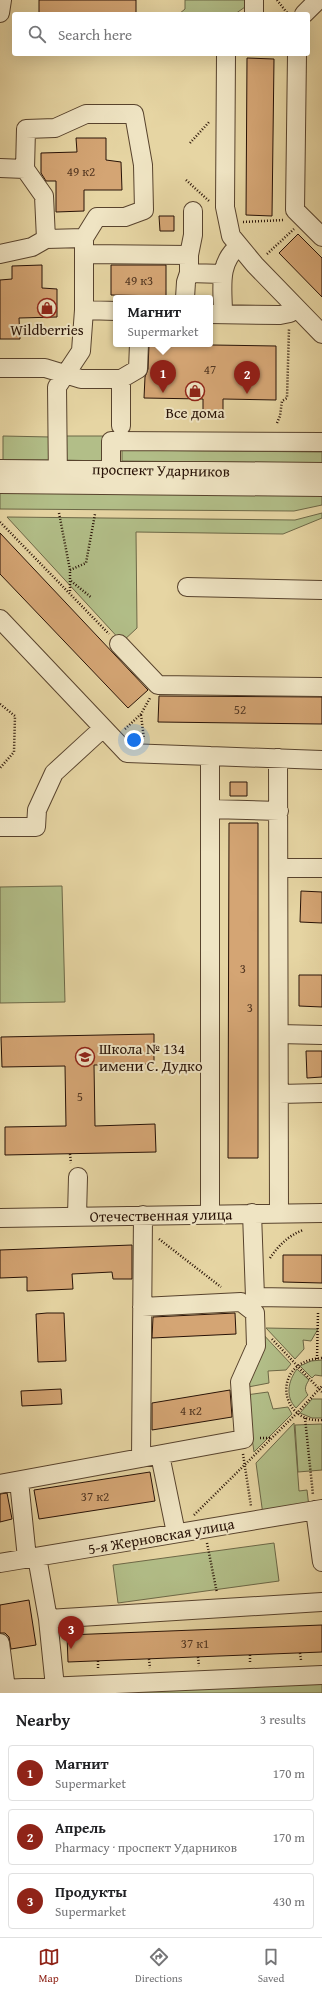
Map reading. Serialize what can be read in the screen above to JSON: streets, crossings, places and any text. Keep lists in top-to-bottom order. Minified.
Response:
{"streets":{"street":["проспект Ударников","Отечественная улица","5-я Жерновская улица"]},"places":{"shop":["Wildberries","Все дома"],"school or university":["Школа № 134 имени С. Дудко"]},"house_numbers":["49 к2","49 к3","47","52","3","3","5","4 к2","37 к2","37 к1"],"page":{"search":"Search here","popup":["Магнит","Supermarket"],"pins":["1","2","3"],"heading":["Nearby","3 results"],"list":[{"mark":"1","name":"Магнит","note":"Supermarket","value":"170 m"},{"mark":"2","name":"Апрель","note":"Pharmacy · проспект Ударников","value":"170 m"},{"mark":"3","name":"Продукты","note":"Supermarket","value":"430 m"}],"nav":["Map","Directions","Saved"]}}
